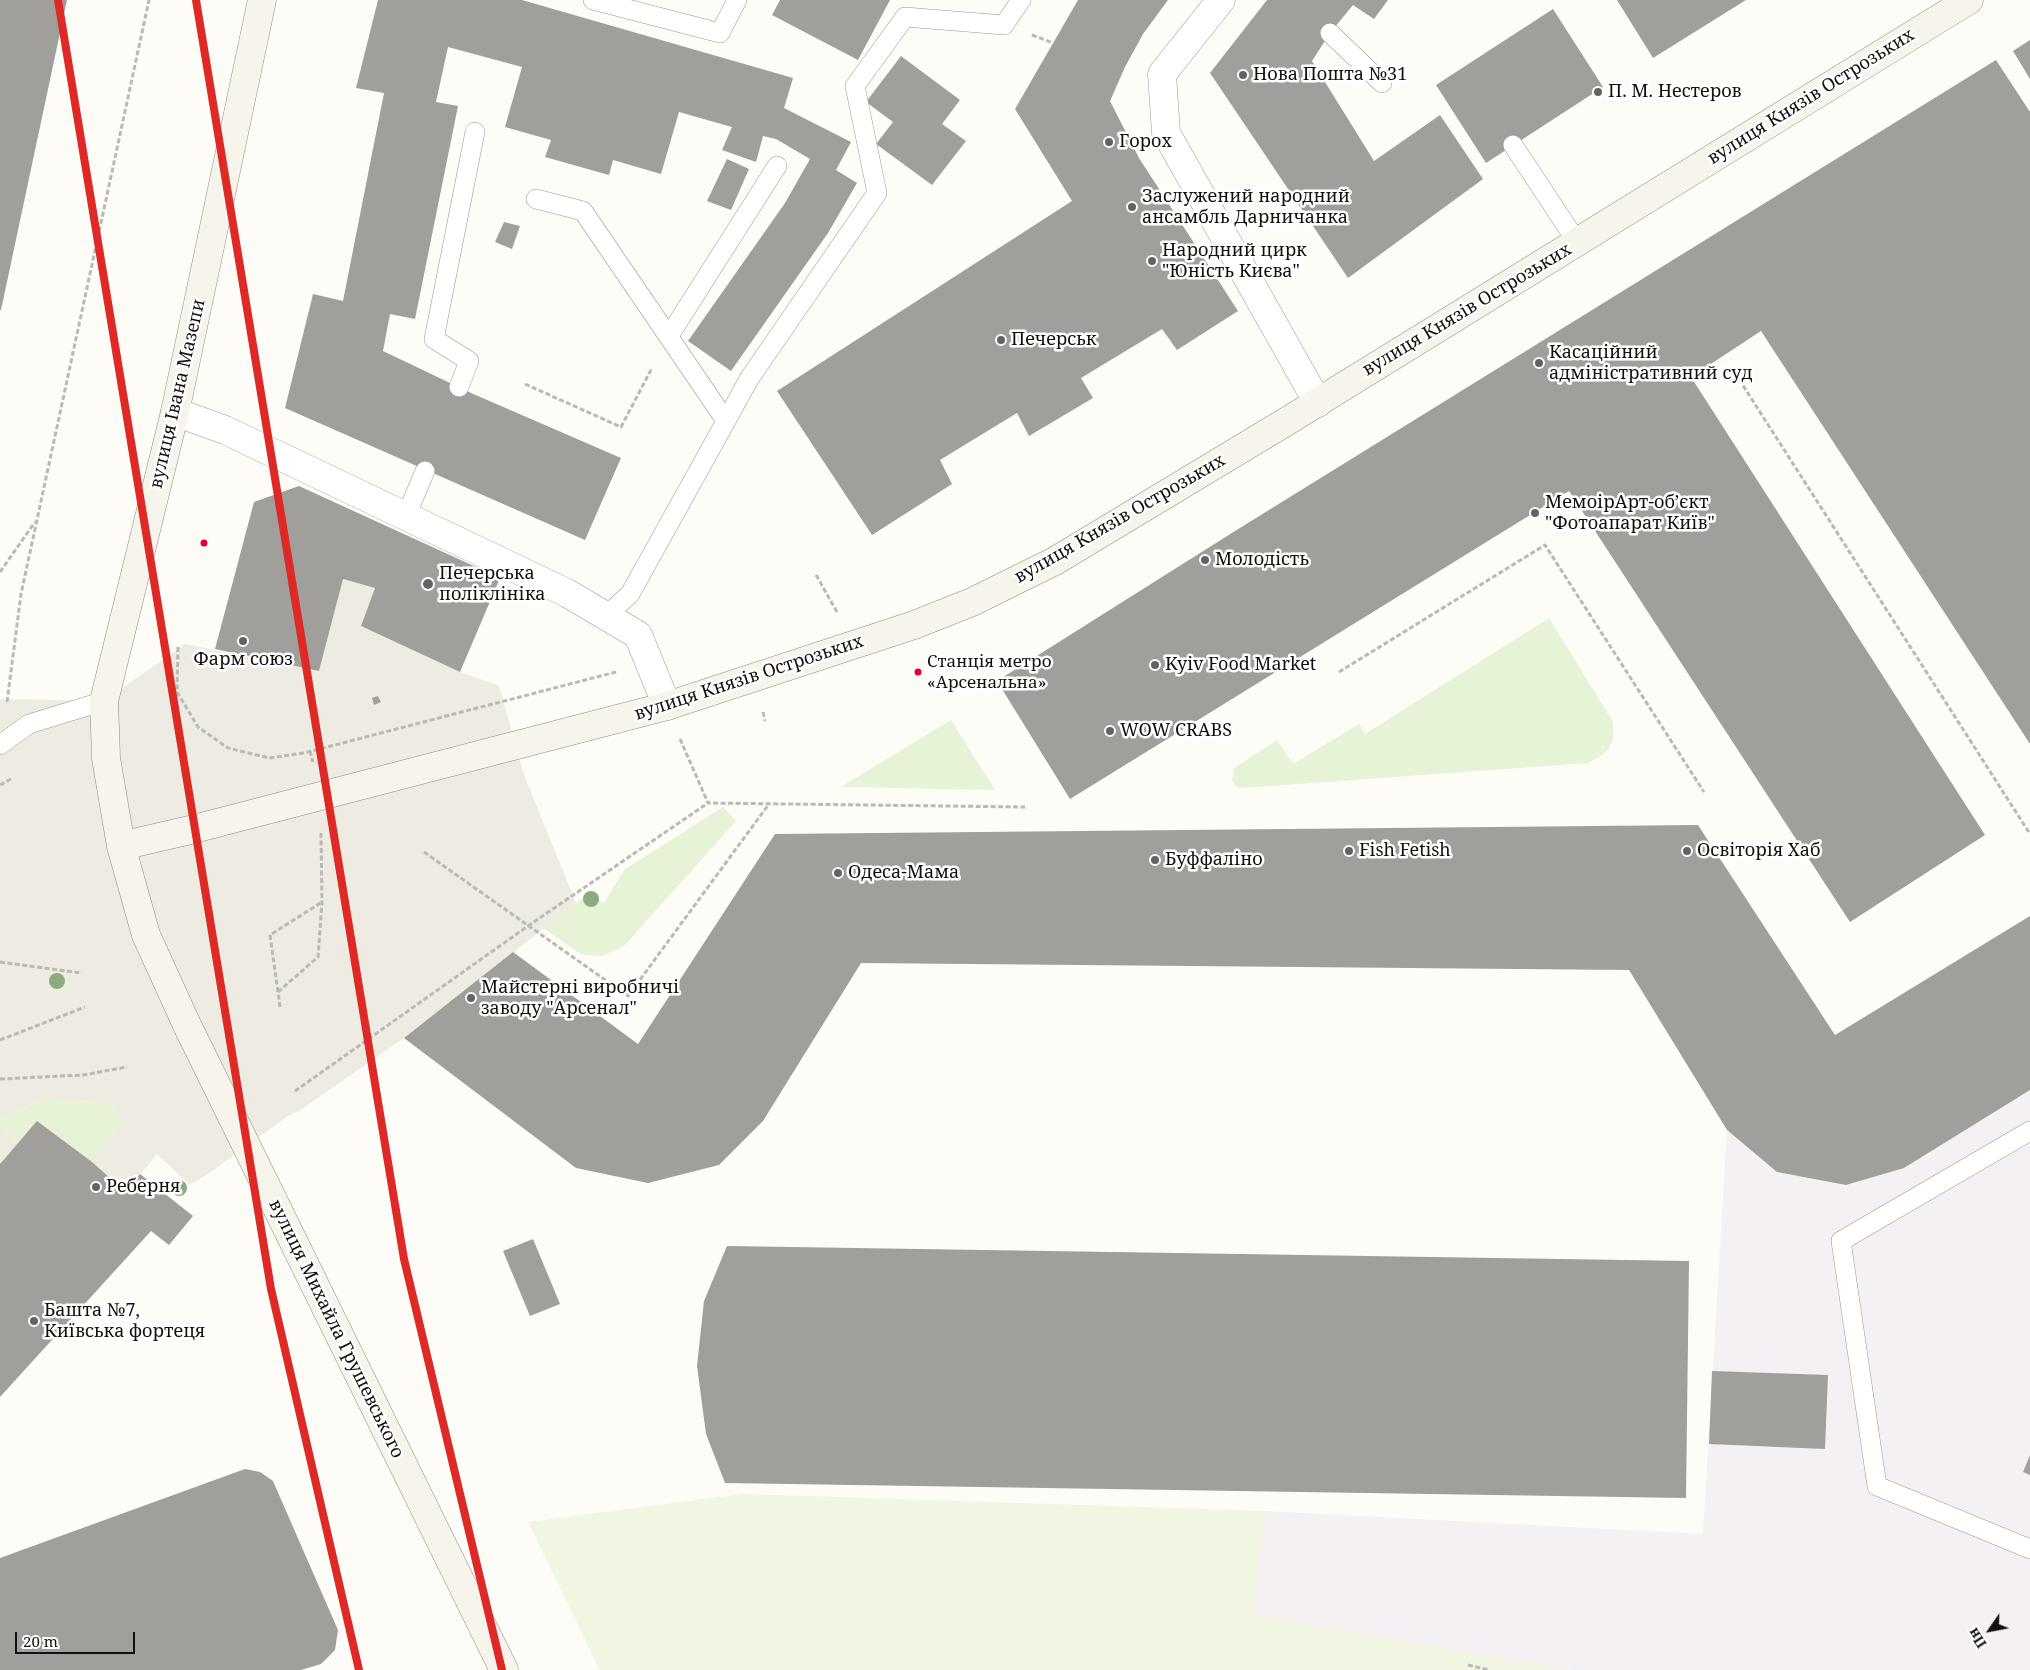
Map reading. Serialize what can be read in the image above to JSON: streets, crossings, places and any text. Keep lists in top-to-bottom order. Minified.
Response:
{"streets":{"main road":["вулиця Князів Острозьких","вулиця Івана Мазепи","вулиця Михайла Грушевського"]},"crossings":[["вулиця Князів Острозьких","вулиця Івана Мазепи"],["вулиця Князів Острозьких","вулиця Михайла Грушевського"],["вулиця Івана Мазепи","вулиця Михайла Грушевського"]],"places":["Нова Пошта №31","П. М. Нестеров","Горох","Заслужений народний ансамбль Дарничанка","Народний цирк \"Юність Києва\"","Печерськ","Касаційний адміністративний суд","МемоірАрт-обʼєкт \"Фотоапарат Київ\"","Молодiсть","Печерська поліклініка","Фарм союз","Kyiv Food Market","Станція метро «Арсенальна»","WOW CRABS","Fish Fetish","Освіторія Хаб","Буффаліно","Одеса-Мама","Майстерні виробничі заводу \"Арсенал\"","Реберня","Башта №7, Київська фортеця"],"scale_bar":"20 m","north":"bottom left"}
